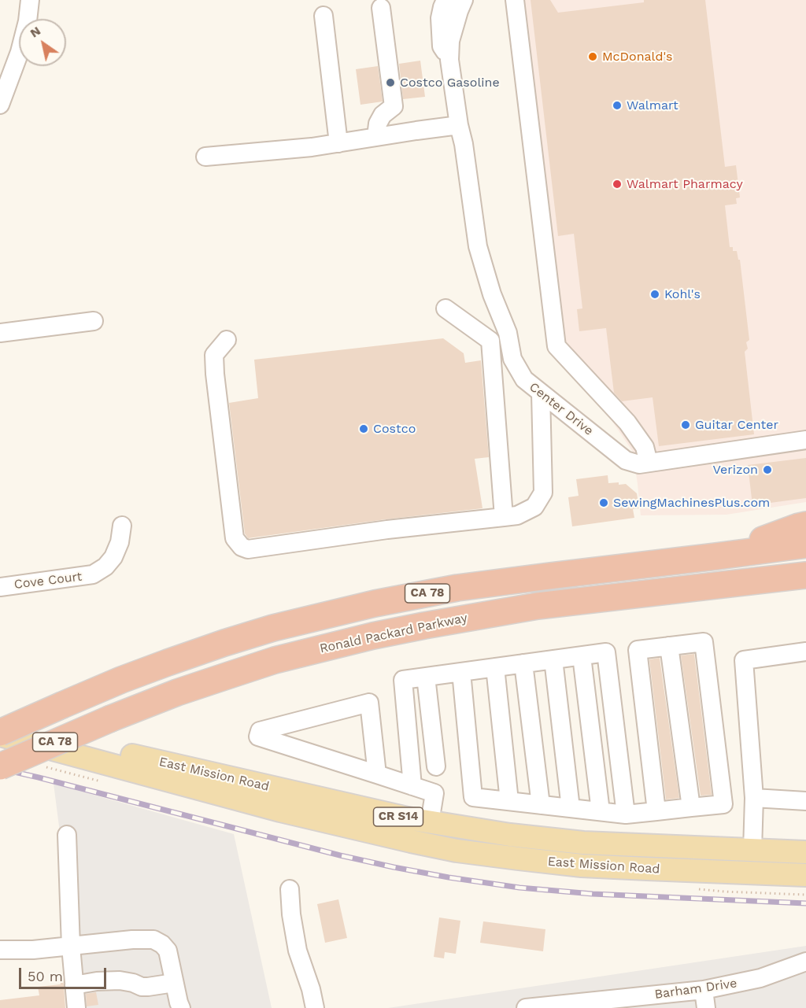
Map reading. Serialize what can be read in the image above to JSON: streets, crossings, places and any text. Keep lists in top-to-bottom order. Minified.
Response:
{"streets":{"highway":["CA 78","Ronald Packard Parkway"],"main road":["East Mission Road","CR S14"],"street":["Center Drive","Cove Court","Barham Drive"]},"crossings":[["CA 78","East Mission Road"]],"places":["McDonald's","Costco Gasoline","Walmart","Walmart Pharmacy","Kohl's","Guitar Center","Costco","Verizon","SewingMachinesPlus.com"],"scale_bar":"50 m","north":"top left"}
